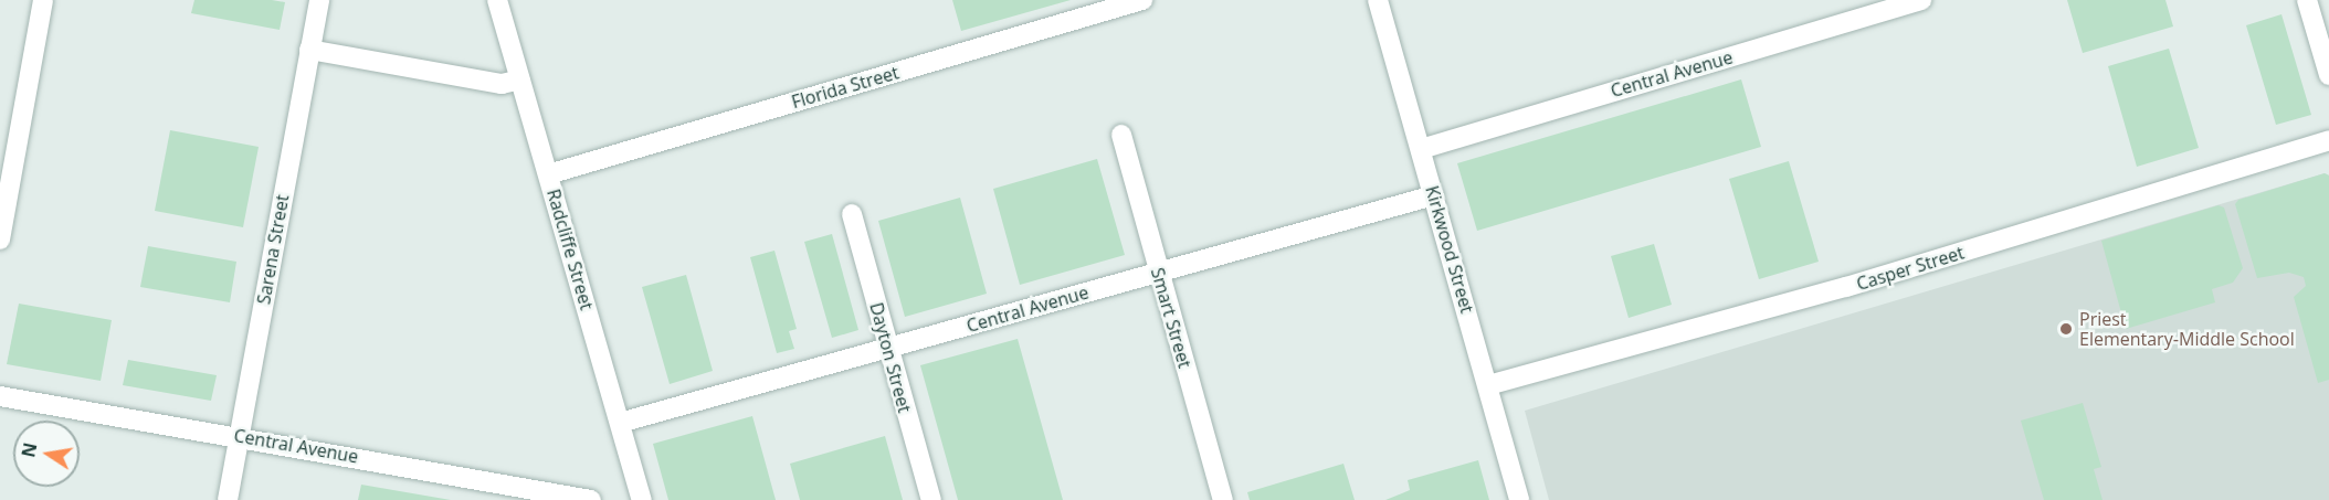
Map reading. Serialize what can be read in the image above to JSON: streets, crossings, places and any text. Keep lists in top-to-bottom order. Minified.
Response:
{"streets":{"street":["Central Avenue","Florida Street","Sarena Street","Radcliffe Street","Kirkwood Street","Casper Street","Smart Street","Dayton Street"]},"crossings":[["Central Avenue","Sarena Street"],["Central Avenue","Radcliffe Street"],["Central Avenue","Kirkwood Street"],["Central Avenue","Smart Street"],["Central Avenue","Dayton Street"],["Florida Street","Radcliffe Street"],["Kirkwood Street","Casper Street"]],"places":["Priest Elementary‑Middle School"],"north":"left"}
